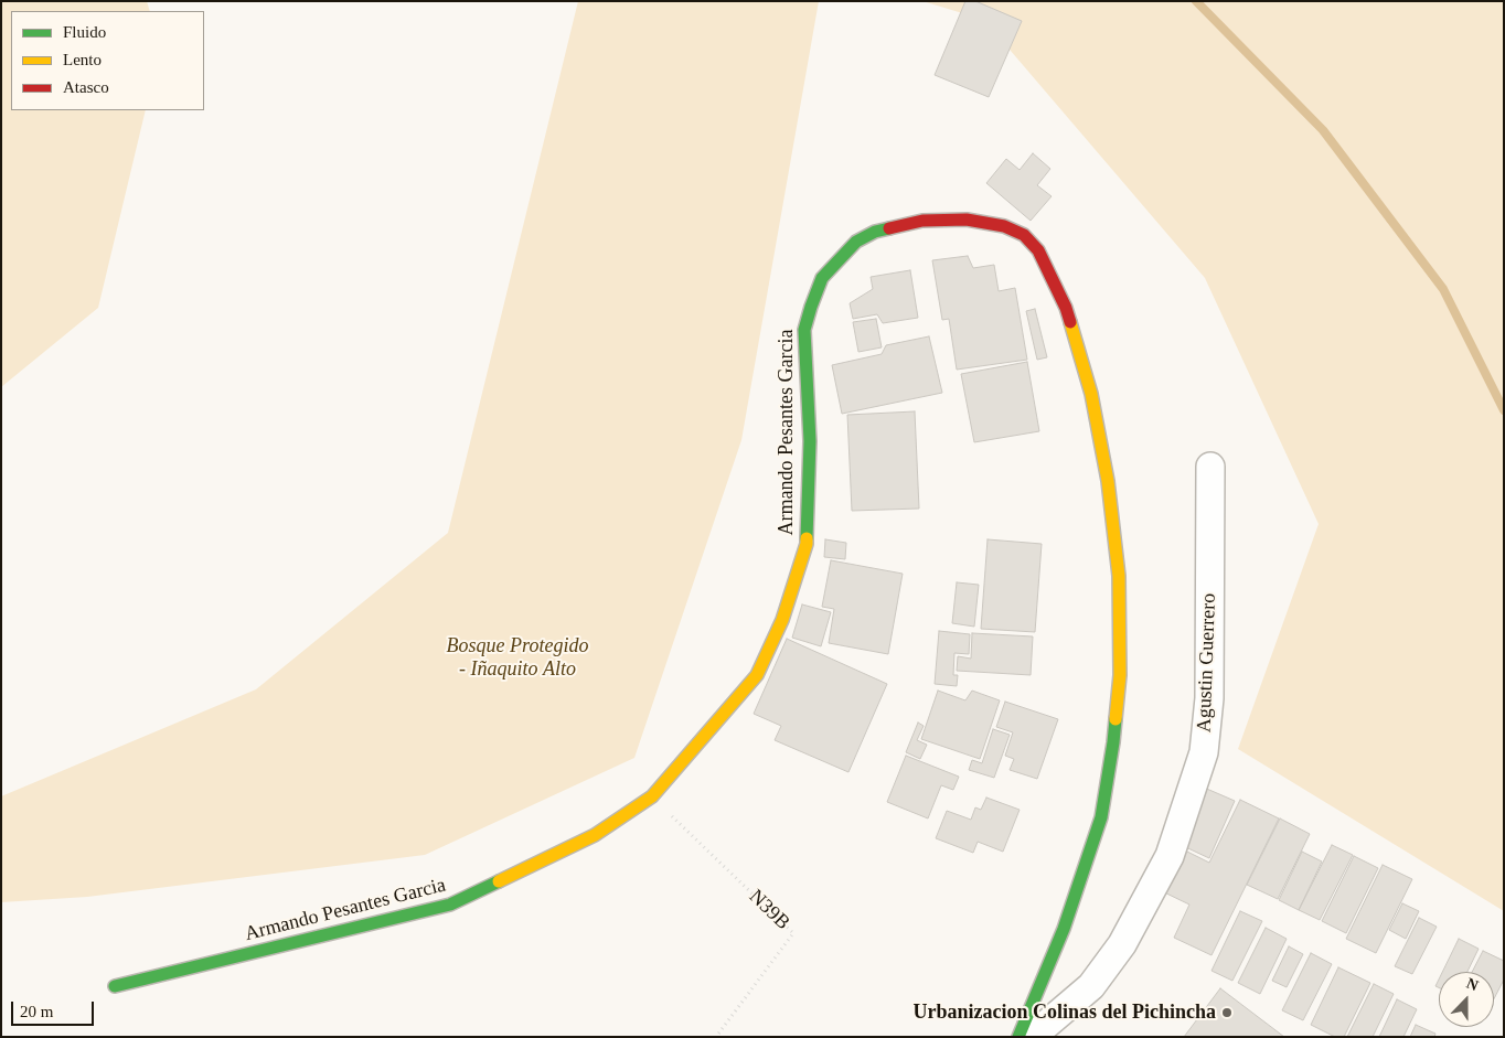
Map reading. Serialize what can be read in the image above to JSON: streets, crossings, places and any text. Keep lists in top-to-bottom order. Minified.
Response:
{"streets":{"street":["Armando Pesantes Garcia","Agustin Guerrero"],"path":["N39B"]},"crossings":[["Armando Pesantes Garcia","N39B"]],"parks":["Bosque Protegido - Iñaquito Alto"],"places":["Urbanizacion Colinas del Pichincha"],"legend":["Fluido","Lento","Atasco"],"scale_bar":"20 m","north":"top"}
